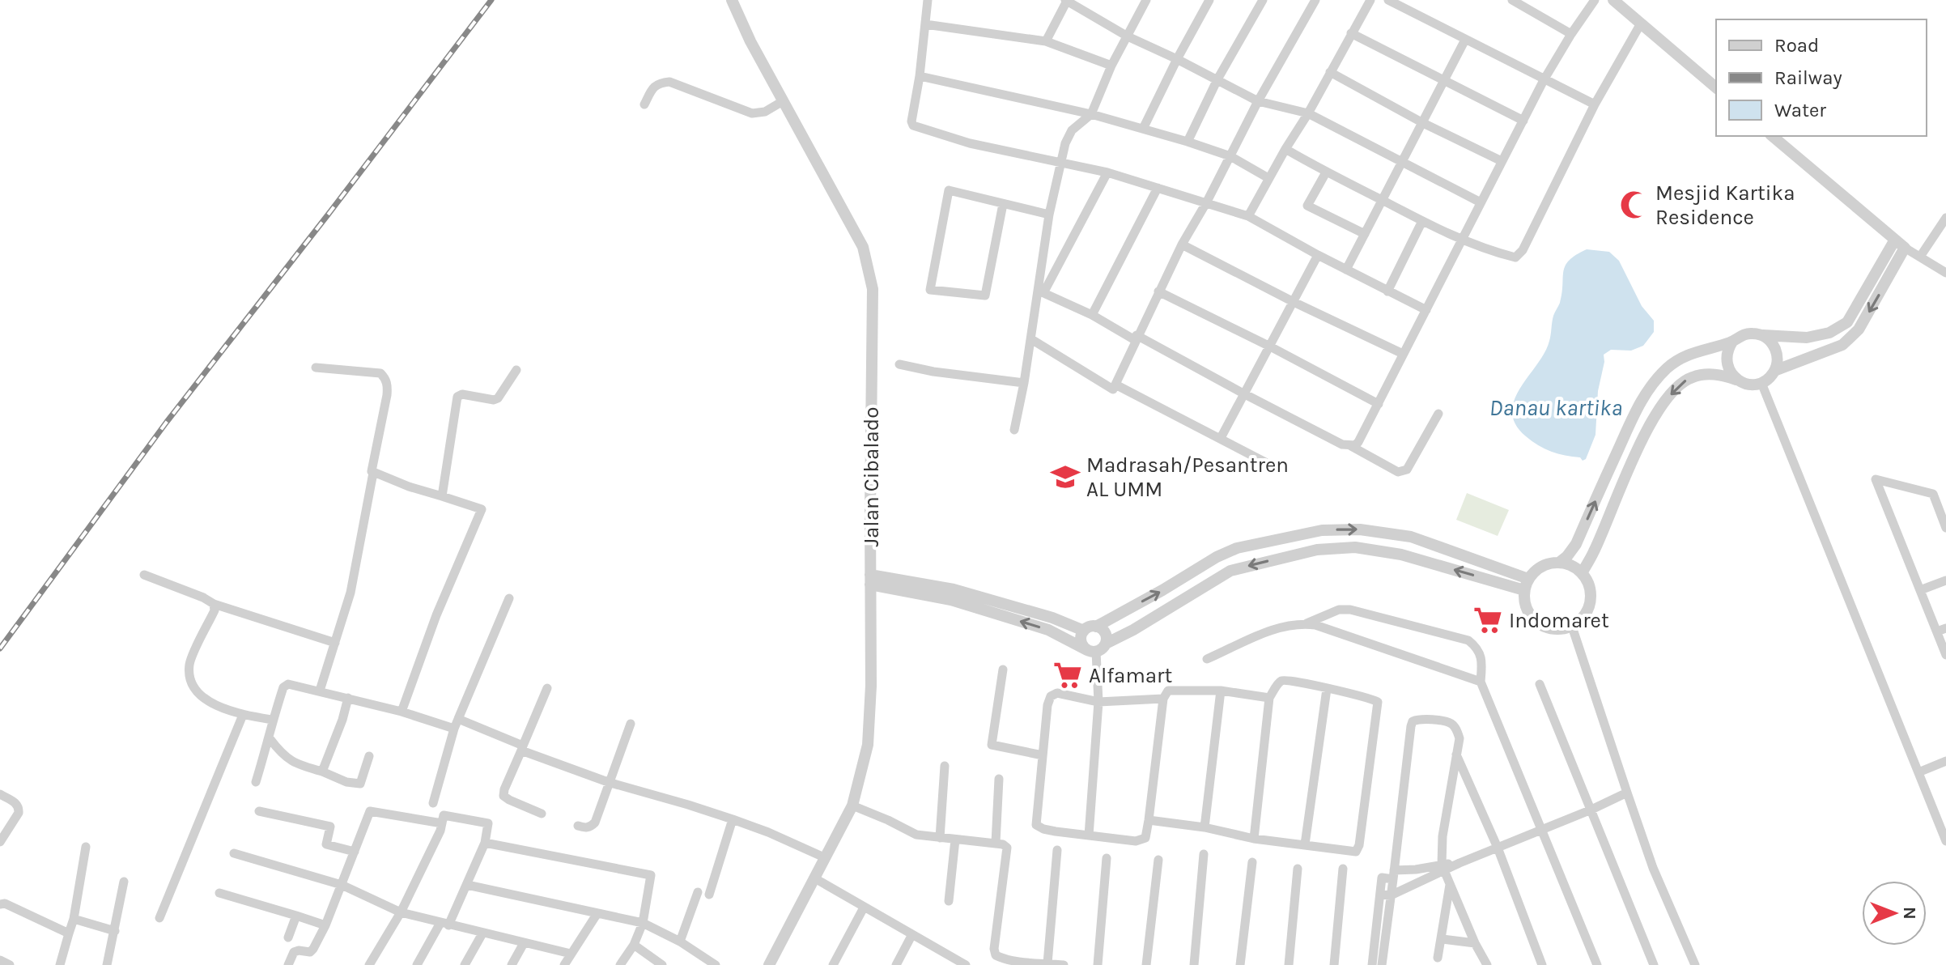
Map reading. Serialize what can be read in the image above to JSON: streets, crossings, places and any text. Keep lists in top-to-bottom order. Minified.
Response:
{"streets":{"street":["Jalan Cibalado"]},"water":["Danau kartika"],"places":{"mosque":["Mesjid Kartika Residence"],"school or university":["Madrasah/Pesantren AL UMM"],"supermarket":["Indomaret","Alfamart"]},"legend":["Road","Railway","Water"],"north":"right"}
